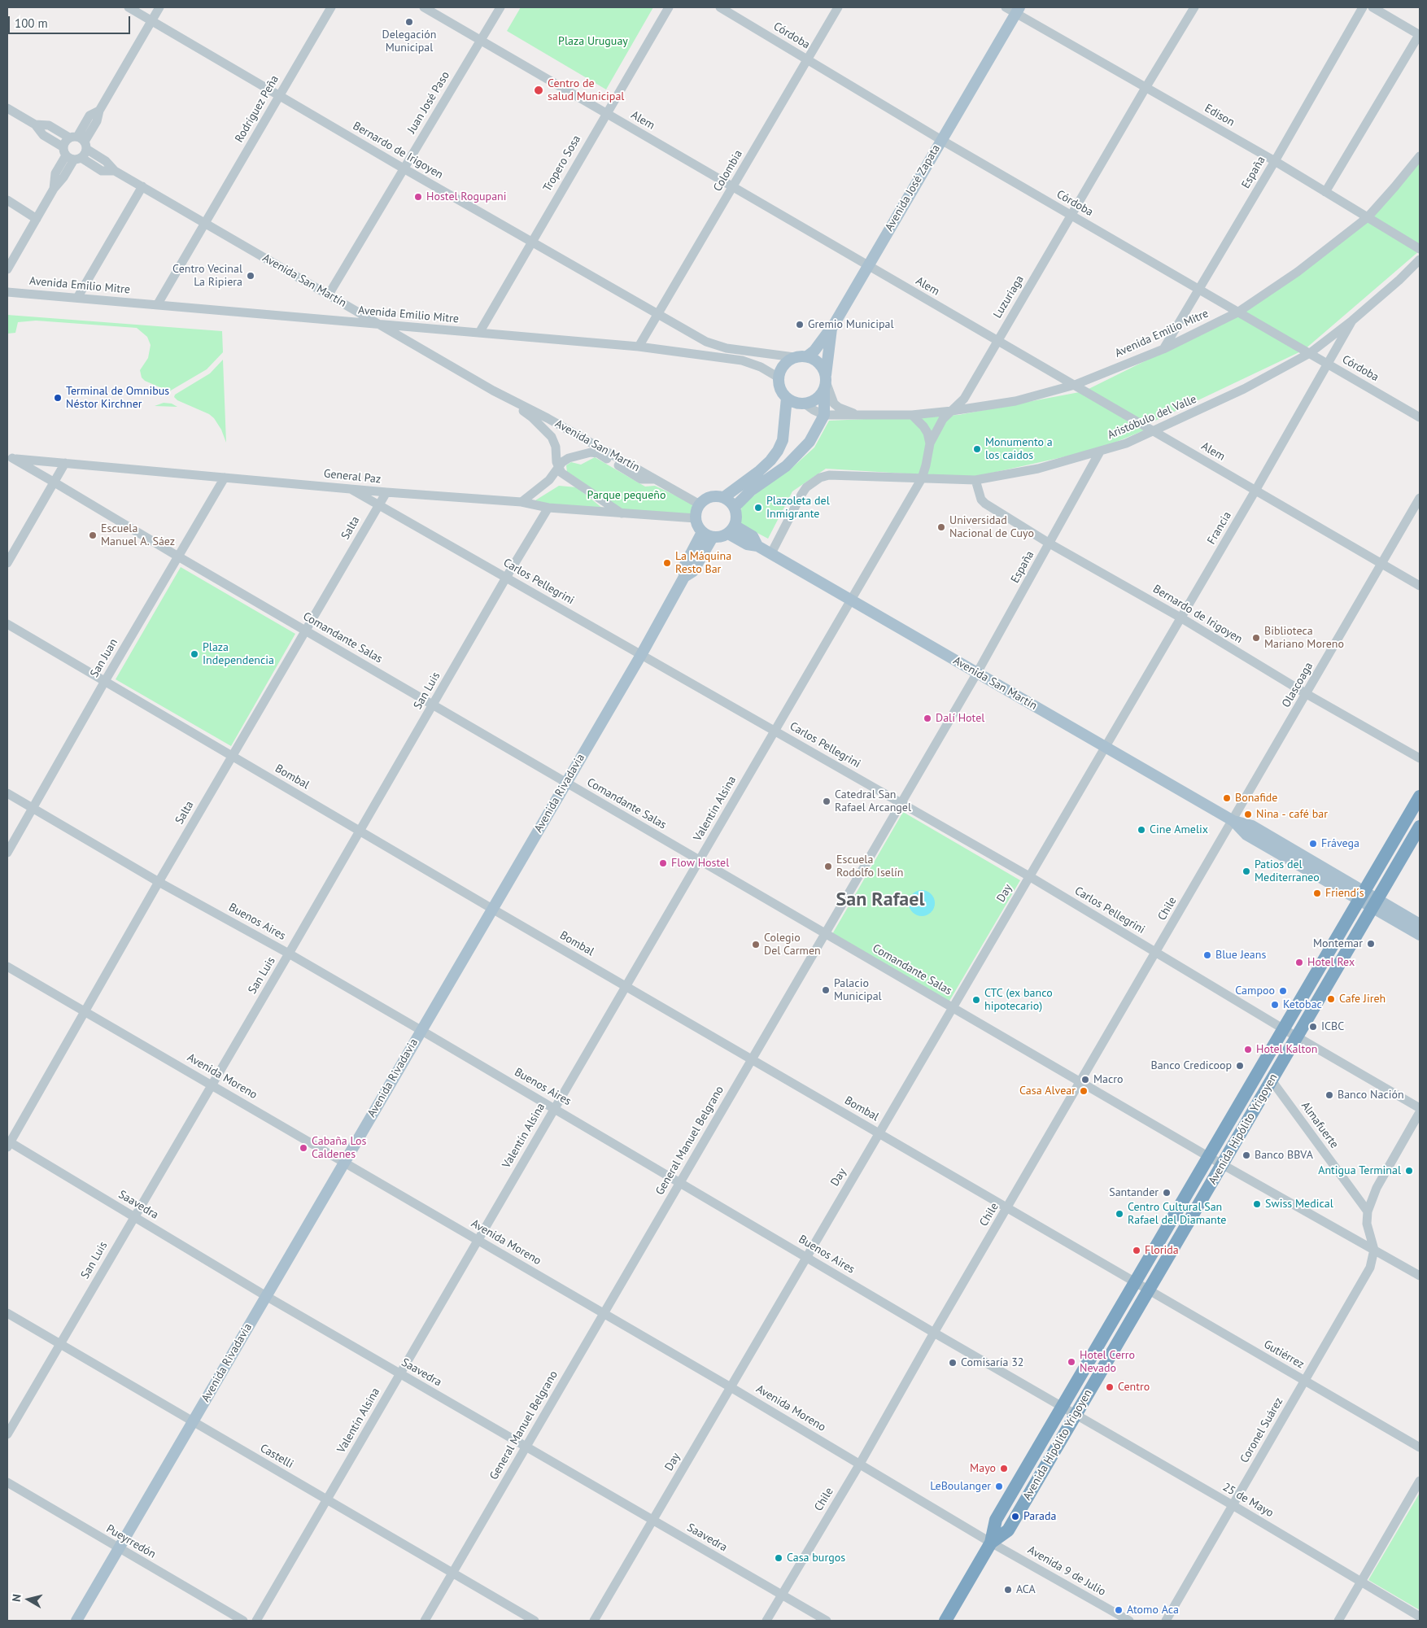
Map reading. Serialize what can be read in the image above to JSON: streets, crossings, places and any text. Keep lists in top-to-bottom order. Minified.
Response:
{"streets":{"highway":["Avenida Hipólito Yrigoyen"],"main road":["Avenida José Zapata","Avenida San Martín","Avenida Rivadavia"],"street":["Córdoba","Juan José Paso","Rodríguez Peña","Edison","Alem","Bernardo de Irigoyen","Tropero Sosa","Colombia","España","Avenida Emilio Mitre","Luzuriaga","Aristóbulo del Valle","General Paz","Salta","Francia","Carlos Pellegrini","Comandante Salas","San Juan","Olascoaga","San Luis","Bombal","Valentín Alsina","Day","Chile","Buenos Aires","Avenida Moreno","Almafuerte","General Manuel Belgrano","Saavedra","Gutiérrez","Coronel Suárez","Castelli","25 de Mayo","Pueyrredón","Avenida 9 de Julio"]},"crossings":[["Córdoba","Colombia"],["Córdoba","España"],["Córdoba","Avenida José Zapata"],["Córdoba","Avenida Emilio Mitre"],["Córdoba","Luzuriaga"],["Córdoba","Aristóbulo del Valle"],["Córdoba","Francia"],["Juan José Paso","Alem"],["Juan José Paso","Bernardo de Irigoyen"],["Juan José Paso","Avenida San Martín"],["Rodríguez Peña","Bernardo de Irigoyen"],["Rodríguez Peña","Avenida San Martín"],["Rodríguez Peña","Avenida Emilio Mitre"],["Edison","España"],["Edison","Avenida José Zapata"],["Edison","Avenida Emilio Mitre"],["Edison","Luzuriaga"],["Alem","Tropero Sosa"],["Alem","Colombia"],["Alem","Avenida José Zapata"],["Alem","Avenida Emilio Mitre"],["Alem","Luzuriaga"],["Alem","Aristóbulo del Valle"],["Alem","Francia"],["Alem","Olascoaga"],["Bernardo de Irigoyen","Tropero Sosa"],["Bernardo de Irigoyen","Colombia"],["Bernardo de Irigoyen","España"],["Bernardo de Irigoyen","Avenida José Zapata"],["Bernardo de Irigoyen","Avenida Emilio Mitre"],["Bernardo de Irigoyen","Aristóbulo del Valle"],["Bernardo de Irigoyen","Francia"],["Bernardo de Irigoyen","Olascoaga"],["Tropero Sosa","Avenida Emilio Mitre"],["Colombia","Avenida Emilio Mitre"],["España","Avenida San Martín"],["España","Avenida Emilio Mitre"],["España","Aristóbulo del Valle"],["España","General Manuel Belgrano"],["Avenida José Zapata","Avenida San Martín"],["Avenida José Zapata","Avenida Emilio Mitre"],["Avenida José Zapata","General Paz"],["Avenida José Zapata","Avenida Rivadavia"],["Avenida San Martín","Avenida Emilio Mitre"],["Avenida San Martín","Luzuriaga"],["Avenida San Martín","Aristóbulo del Valle"],["Avenida San Martín","General Paz"],["Avenida San Martín","Francia"],["Avenida San Martín","Olascoaga"],["Avenida San Martín","Avenida Rivadavia"],["Avenida San Martín","Valentín Alsina"],["Avenida San Martín","Day"],["Avenida San Martín","Chile"],["Avenida San Martín","Avenida Hipólito Yrigoyen"],["Avenida San Martín","General Manuel Belgrano"],["Avenida Emilio Mitre","Luzuriaga"],["Luzuriaga","Aristóbulo del Valle"],["Luzuriaga","Valentín Alsina"],["Aristóbulo del Valle","Francia"],["General Paz","Salta"],["General Paz","Carlos Pellegrini"],["General Paz","Comandante Salas"],["General Paz","San Juan"],["General Paz","San Luis"],["General Paz","Avenida Rivadavia"],["Salta","Carlos Pellegrini"],["Salta","Comandante Salas"],["Salta","Bombal"],["Salta","Buenos Aires"],["Salta","Avenida Moreno"],["Salta","Saavedra"],["Francia","Day"],["Carlos Pellegrini","San Luis"],["Carlos Pellegrini","Avenida Rivadavia"],["Carlos Pellegrini","Valentín Alsina"],["Carlos Pellegrini","Day"],["Carlos Pellegrini","Chile"],["Carlos Pellegrini","Avenida Hipólito Yrigoyen"],["Carlos Pellegrini","General Manuel Belgrano"],["Comandante Salas","San Juan"],["Comandante Salas","San Luis"],["Comandante Salas","Avenida Rivadavia"],["Comandante Salas","Valentín Alsina"],["Comandante Salas","Day"],["Comandante Salas","Chile"],["Comandante Salas","Avenida Hipólito Yrigoyen"],["Comandante Salas","General Manuel Belgrano"],["Comandante Salas","Coronel Suárez"],["San Juan","Bombal"],["San Juan","Buenos Aires"],["Olascoaga","Chile"],["San Luis","Bombal"],["San Luis","Buenos Aires"],["San Luis","Avenida Moreno"],["San Luis","Saavedra"],["San Luis","Castelli"],["Bombal","Avenida Rivadavia"],["Bombal","Valentín Alsina"],["Bombal","Day"],["Bombal","Chile"],["Bombal","Avenida Hipólito Yrigoyen"],["Bombal","General Manuel Belgrano"],["Bombal","Gutiérrez"],["Avenida Rivadavia","Buenos Aires"],["Avenida Rivadavia","Avenida Moreno"],["Avenida Rivadavia","Saavedra"],["Avenida Rivadavia","Castelli"],["Avenida Rivadavia","Pueyrredón"],["Valentín Alsina","Buenos Aires"],["Valentín Alsina","Avenida Moreno"],["Valentín Alsina","Saavedra"],["Valentín Alsina","Castelli"],["Day","Buenos Aires"],["Day","Avenida Moreno"],["Day","Saavedra"],["Chile","Buenos Aires"],["Chile","Avenida Moreno"],["Chile","Saavedra"],["Buenos Aires","Avenida Hipólito Yrigoyen"],["Buenos Aires","General Manuel Belgrano"],["Buenos Aires","25 de Mayo"],["Avenida Moreno","Avenida Hipólito Yrigoyen"],["Avenida Moreno","General Manuel Belgrano"],["Avenida Moreno","Avenida 9 de Julio"],["Almafuerte","Avenida Hipólito Yrigoyen"],["Avenida Hipólito Yrigoyen","Gutiérrez"],["Avenida Hipólito Yrigoyen","25 de Mayo"],["Avenida Hipólito Yrigoyen","Avenida 9 de Julio"],["General Manuel Belgrano","Saavedra"],["General Manuel Belgrano","Castelli"],["Gutiérrez","Coronel Suárez"],["Coronel Suárez","25 de Mayo"]],"districts":["San Rafael"],"parks":["Plaza Uruguay","Parque pequeño"],"places":["Delegación Municipal","Centro de salud Municipal","Hostel Rogupani","Centro Vecinal La Ripiera","Gremio Municipal","Terminal de Omnibus Néstor Kirchner","Monumento a los caidos","Plazoleta del Inmigrante","Universidad Nacional de Cuyo","Escuela Manuel A. Sáez","La Máquina Resto Bar","Biblioteca Mariano Moreno","Plaza Independencia","Dalí Hotel","Bonafide","Catedral San Rafael Arcangel","Nina - café bar","Cine Amelix","Frávega","Flow Hostel","Escuela Rodolfo Iselín","Patios del Mediterraneo","Friend´s","Montemar","Colegio Del Carmen","Blue Jeans","Hotel Rex","Palacio Municipal","Campoo","Cafe Jireh","CTC (ex banco hipotecario)","Ketobac","ICBC","Hotel Kalton","Banco Credicoop","Macro","Casa Alvear","Banco Nación","Cabaña Los Caldenes","Banco BBVA","Antigua Terminal","Santander","Swiss Medical","Centro Cultural San Rafael del Diamante","Florida","Hotel Cerro Nevado","Comisaría 32","Centro","Mayo","LeBoulanger","Parada","Casa burgos","ACA","Atomo Aca"],"scale_bar":"100 m","north":"left"}
